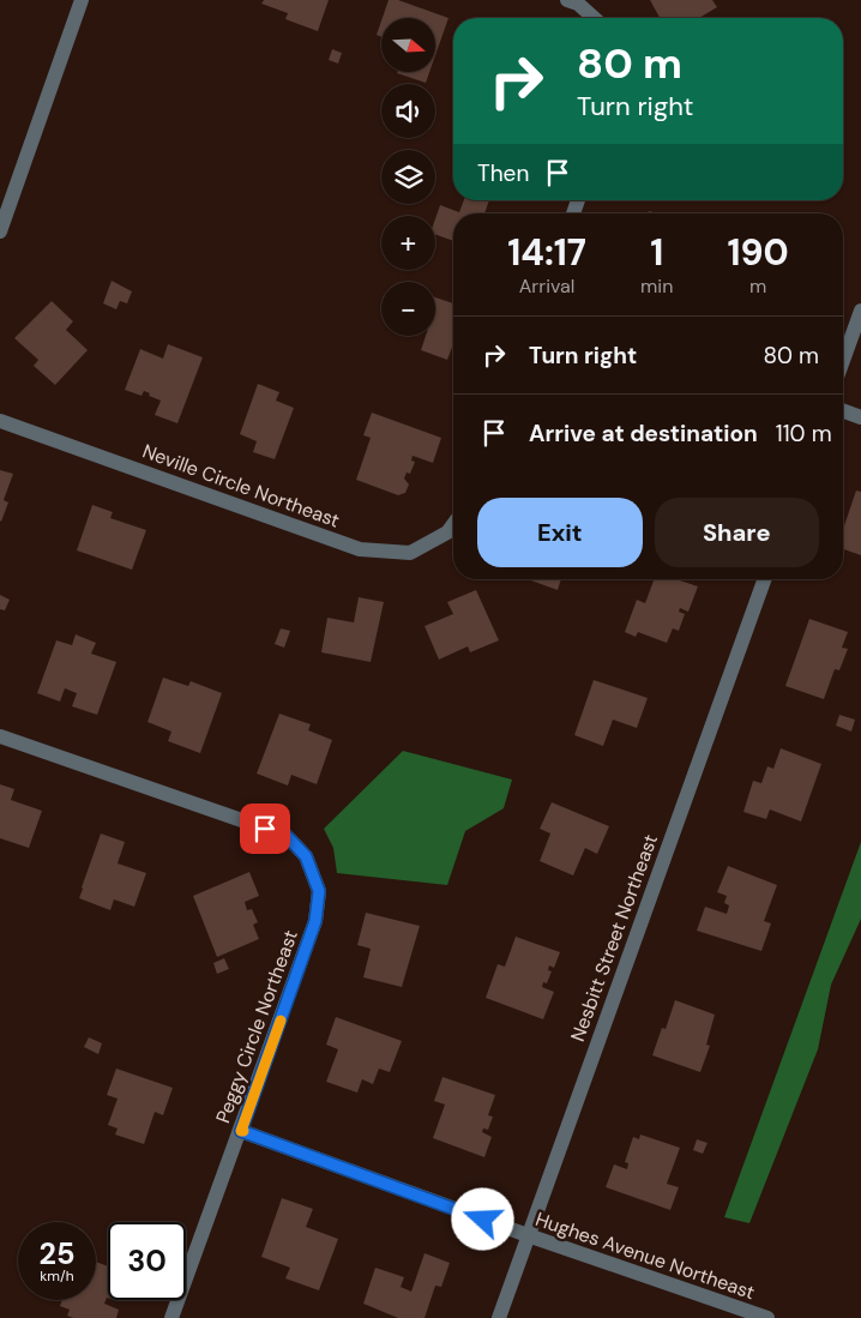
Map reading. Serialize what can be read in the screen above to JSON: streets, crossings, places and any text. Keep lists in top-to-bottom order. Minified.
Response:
{"streets":{"street":["Neville Circle Northeast","Nesbitt Street Northeast","Peggy Circle Northeast","Hughes Avenue Northeast"]},"crossings":[["Nesbitt Street Northeast","Hughes Avenue Northeast"],["Peggy Circle Northeast","Hughes Avenue Northeast"]],"north":"right","page":{"map_buttons":["+","−"],"turn":["80 m","Turn right"],"then":"Then","eta":["14:17","Arrival","1","min","190","m"],"list":[{"name":"Turn right","value":"80 m"},{"name":"Arrive at destination","value":"110 m"}],"buttons":["Exit","Share"],"speed":"25 km/h","limit":"30"}}
